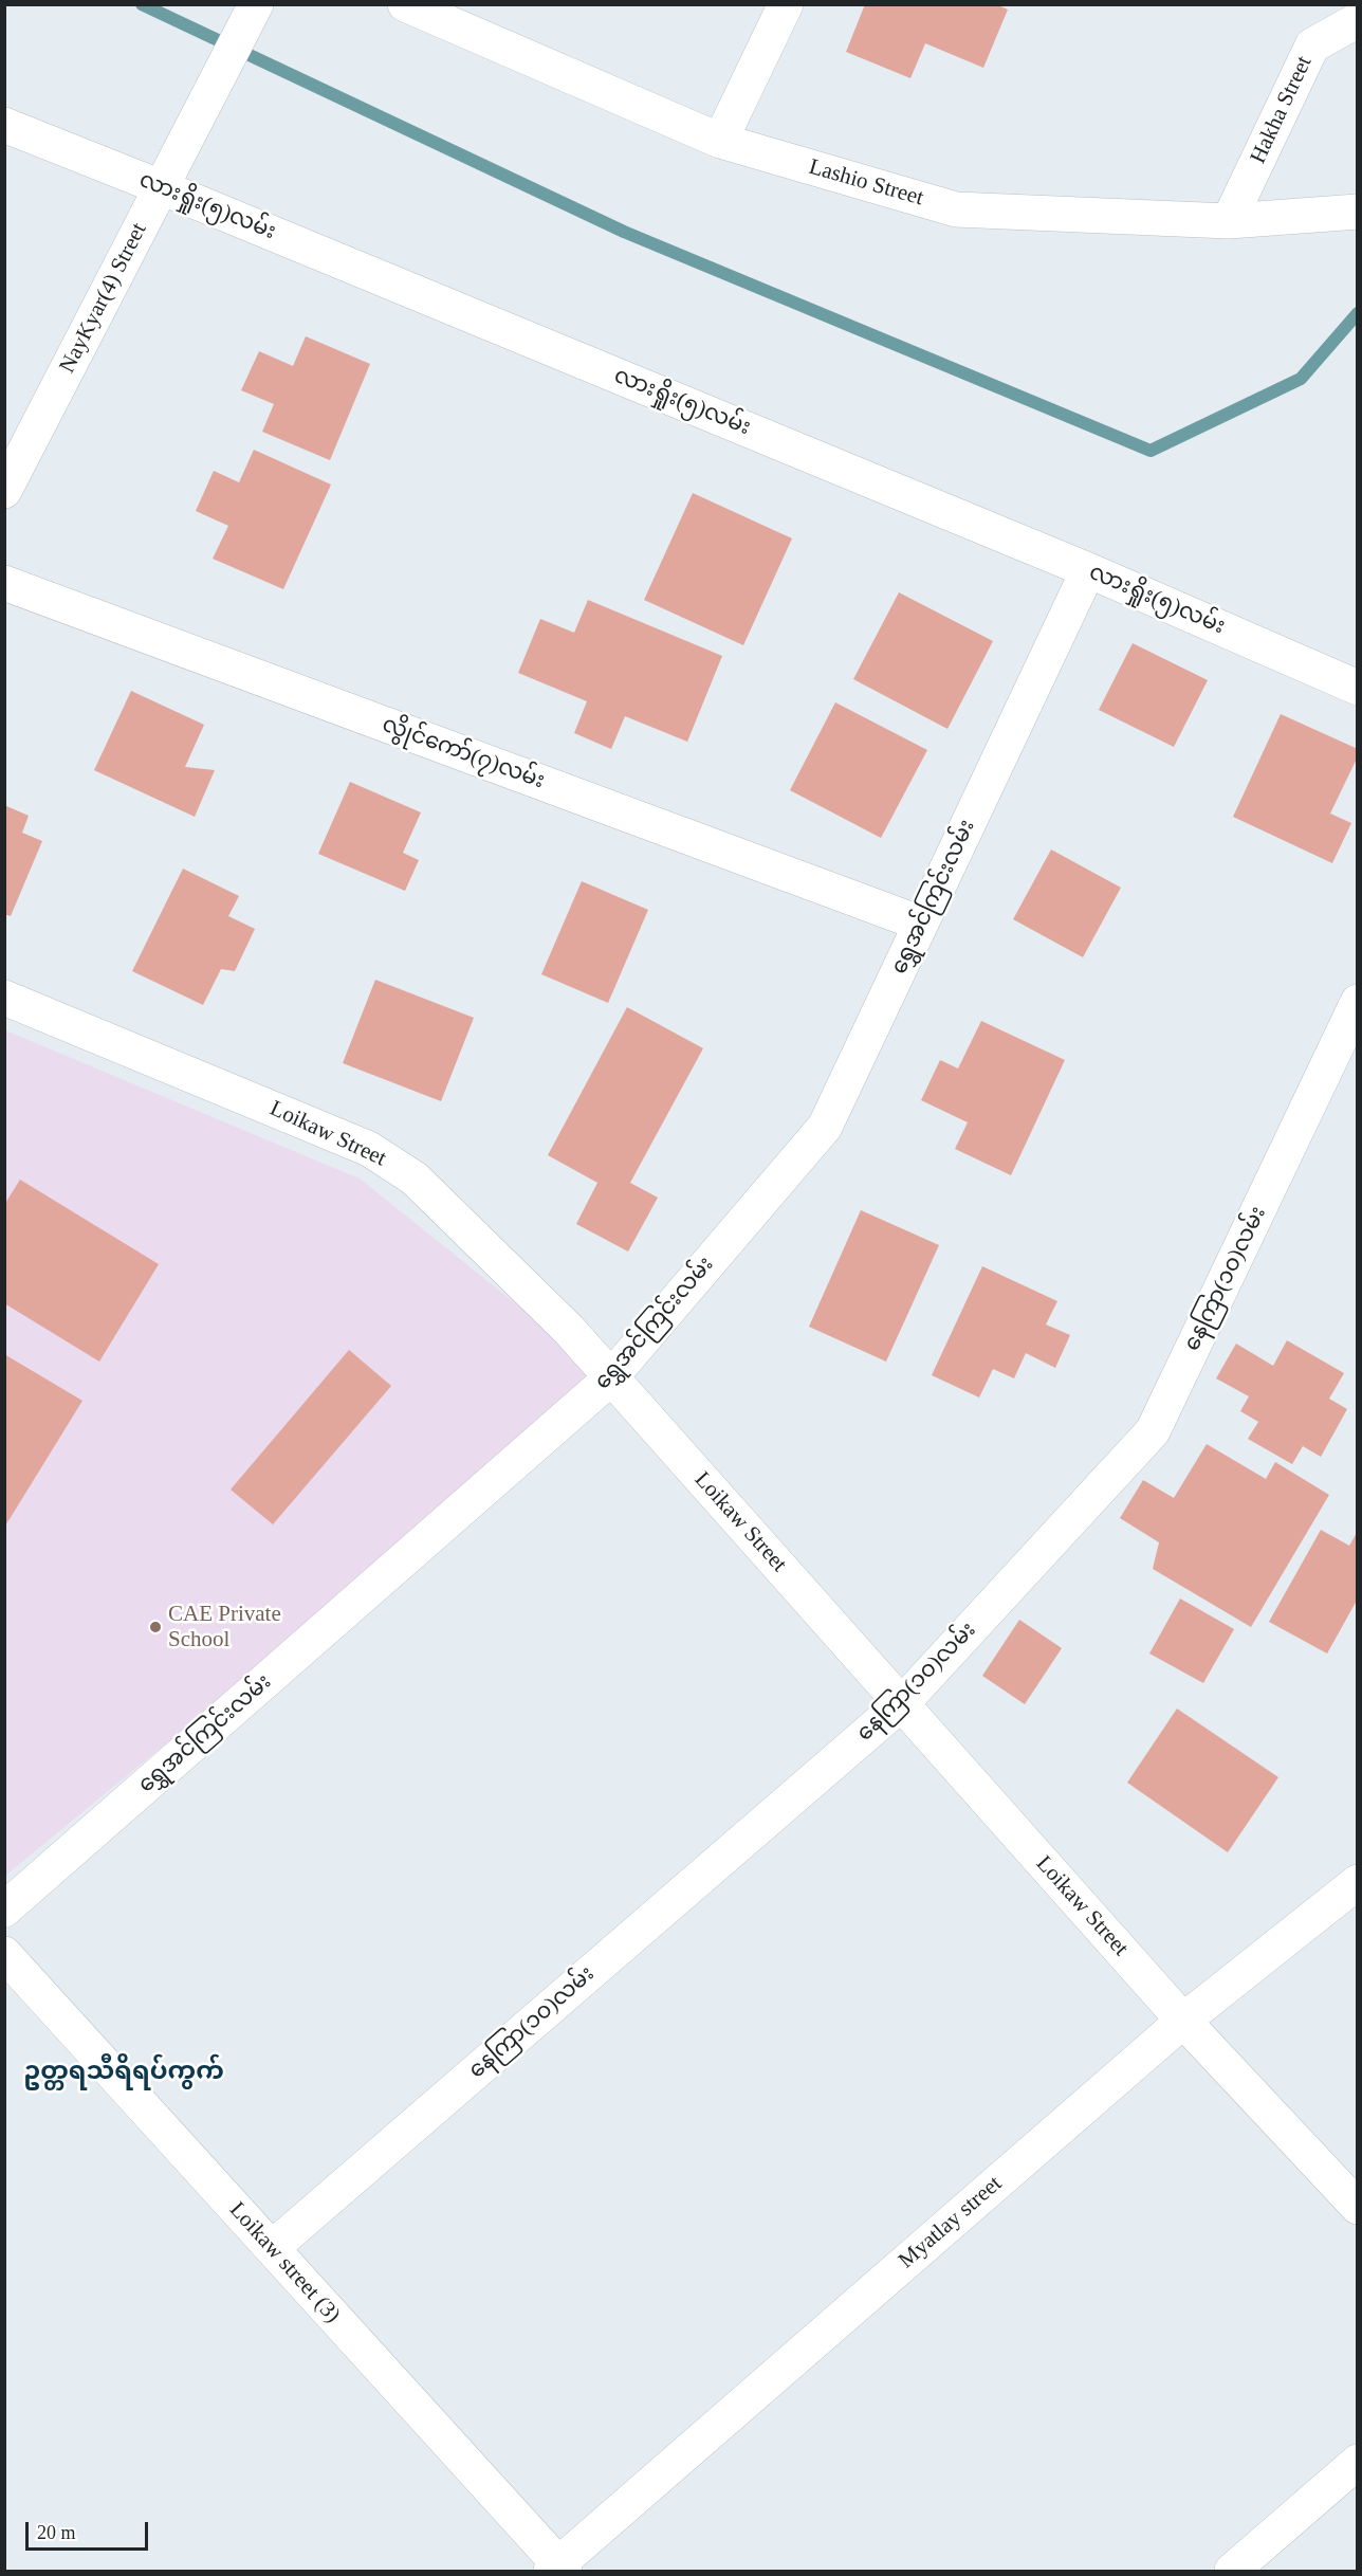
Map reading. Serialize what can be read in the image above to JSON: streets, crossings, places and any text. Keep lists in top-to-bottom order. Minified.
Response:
{"streets":{"street":["Hakha Street","Lashio Street","လားရှိုး(၅)လမ်း","NayKyar(4) Street","လွိုင်ကော်(၇)လမ်း","ရွှေအင်ကြင်းလမ်း","Loikaw Street","နေကြာ(၁၀)လမ်း","Myatlay street","Loikaw street (3)"]},"crossings":[["Hakha Street","Lashio Street"],["လားရှိုး(၅)လမ်း","NayKyar(4) Street"],["လားရှိုး(၅)လမ်း","ရွှေအင်ကြင်းလမ်း"],["လွိုင်ကော်(၇)လမ်း","ရွှေအင်ကြင်းလမ်း"],["ရွှေအင်ကြင်းလမ်း","Loikaw Street"],["Loikaw Street","နေကြာ(၁၀)လမ်း"],["Loikaw Street","Myatlay street"],["နေကြာ(၁၀)လမ်း","Loikaw street (3)"],["Myatlay street","Loikaw street (3)"]],"districts":["ဥတ္တရသီရိရပ်ကွက်"],"places":["CAE Private School"],"scale_bar":"20 m"}
